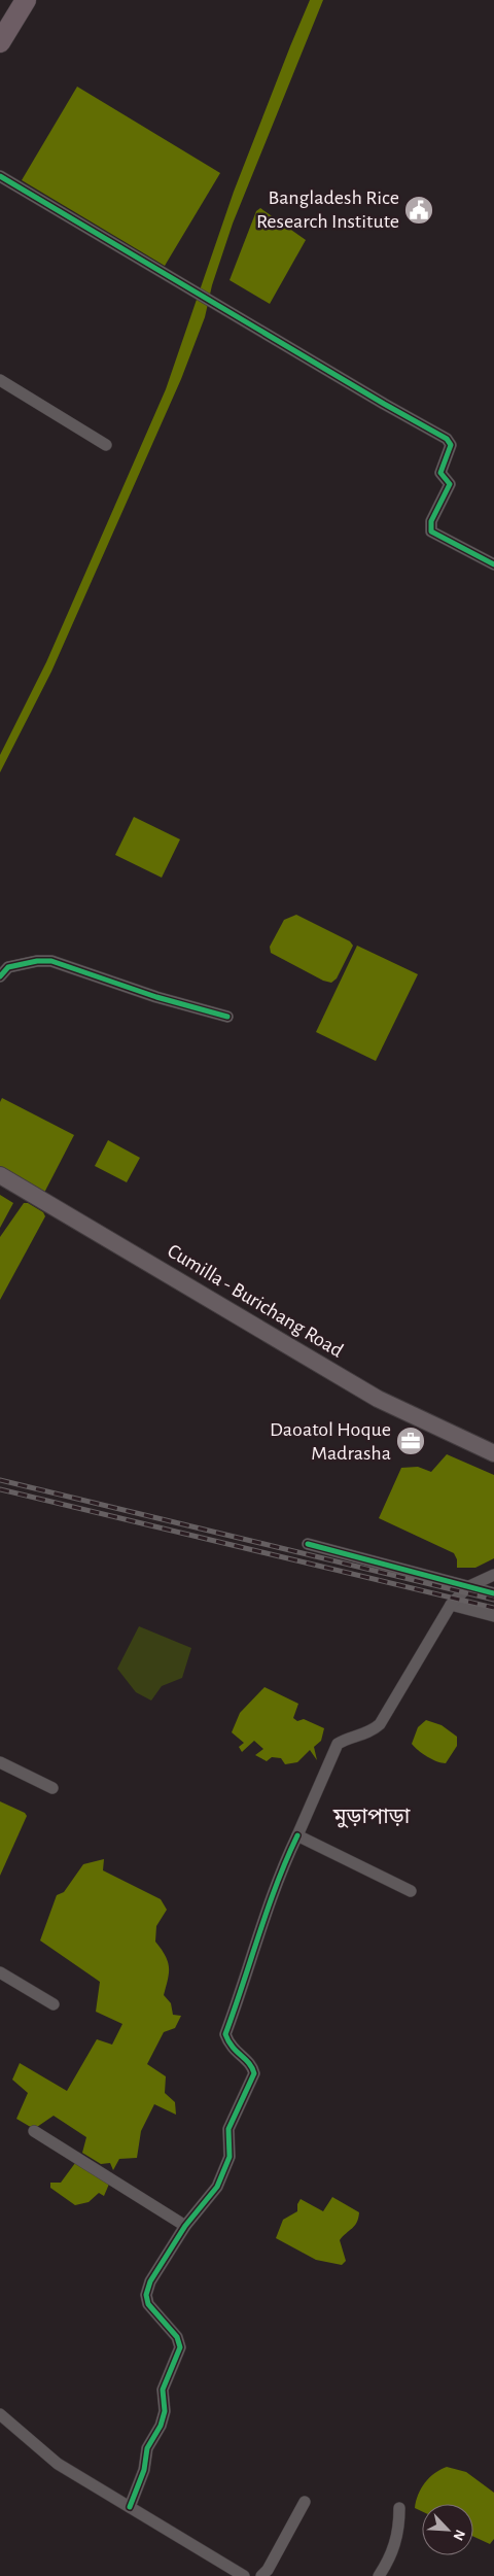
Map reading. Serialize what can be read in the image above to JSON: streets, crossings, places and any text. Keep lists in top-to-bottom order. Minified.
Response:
{"streets":{"main road":["Cumilla - Burichang Road"]},"districts":["মুড়াপাড়া"],"places":{"public building":["Bangladesh Rice Research Institute"],"office":["Daoatol Hoque Madrasha"]},"north":"bottom right"}
